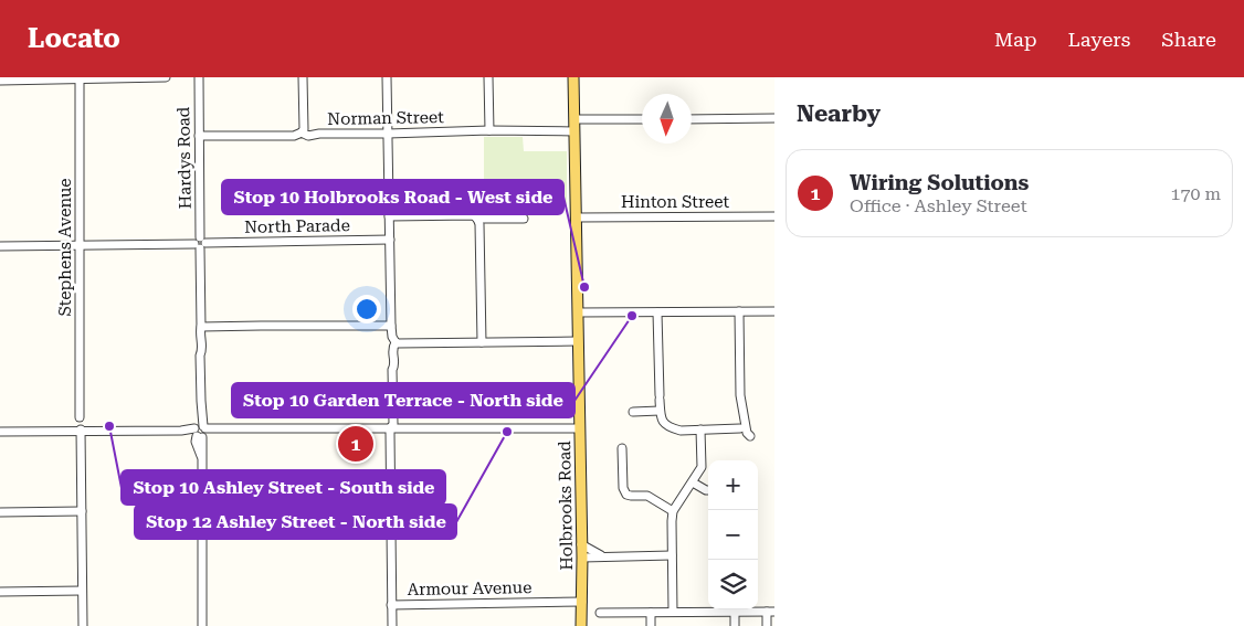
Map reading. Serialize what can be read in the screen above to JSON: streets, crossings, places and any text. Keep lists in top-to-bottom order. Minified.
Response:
{"streets":{"main road":["Holbrooks Road"],"street":["Norman Street","Hardys Road","Hinton Street","North Parade","Stephens Avenue","Armour Avenue"]},"crossings":[["Norman Street","Hardys Road"],["Norman Street","Holbrooks Road"],["Hardys Road","North Parade"],["Hinton Street","Holbrooks Road"],["North Parade","Stephens Avenue"],["Holbrooks Road","Armour Avenue"]],"places":["Stop 10 Holbrooks Road - West side","Stop 10 Garden Terrace - North side","Stop 10 Ashley Street - South side","Stop 12 Ashley Street - North side"],"north":"bottom","page":{"header":"Locato","nav":["Map","Layers","Share"],"heading":"Nearby","list":[{"mark":"1","name":"Wiring Solutions","note":"Office · Ashley Street","value":"170 m"}],"pins":"1","map_buttons":["+","−"]}}
